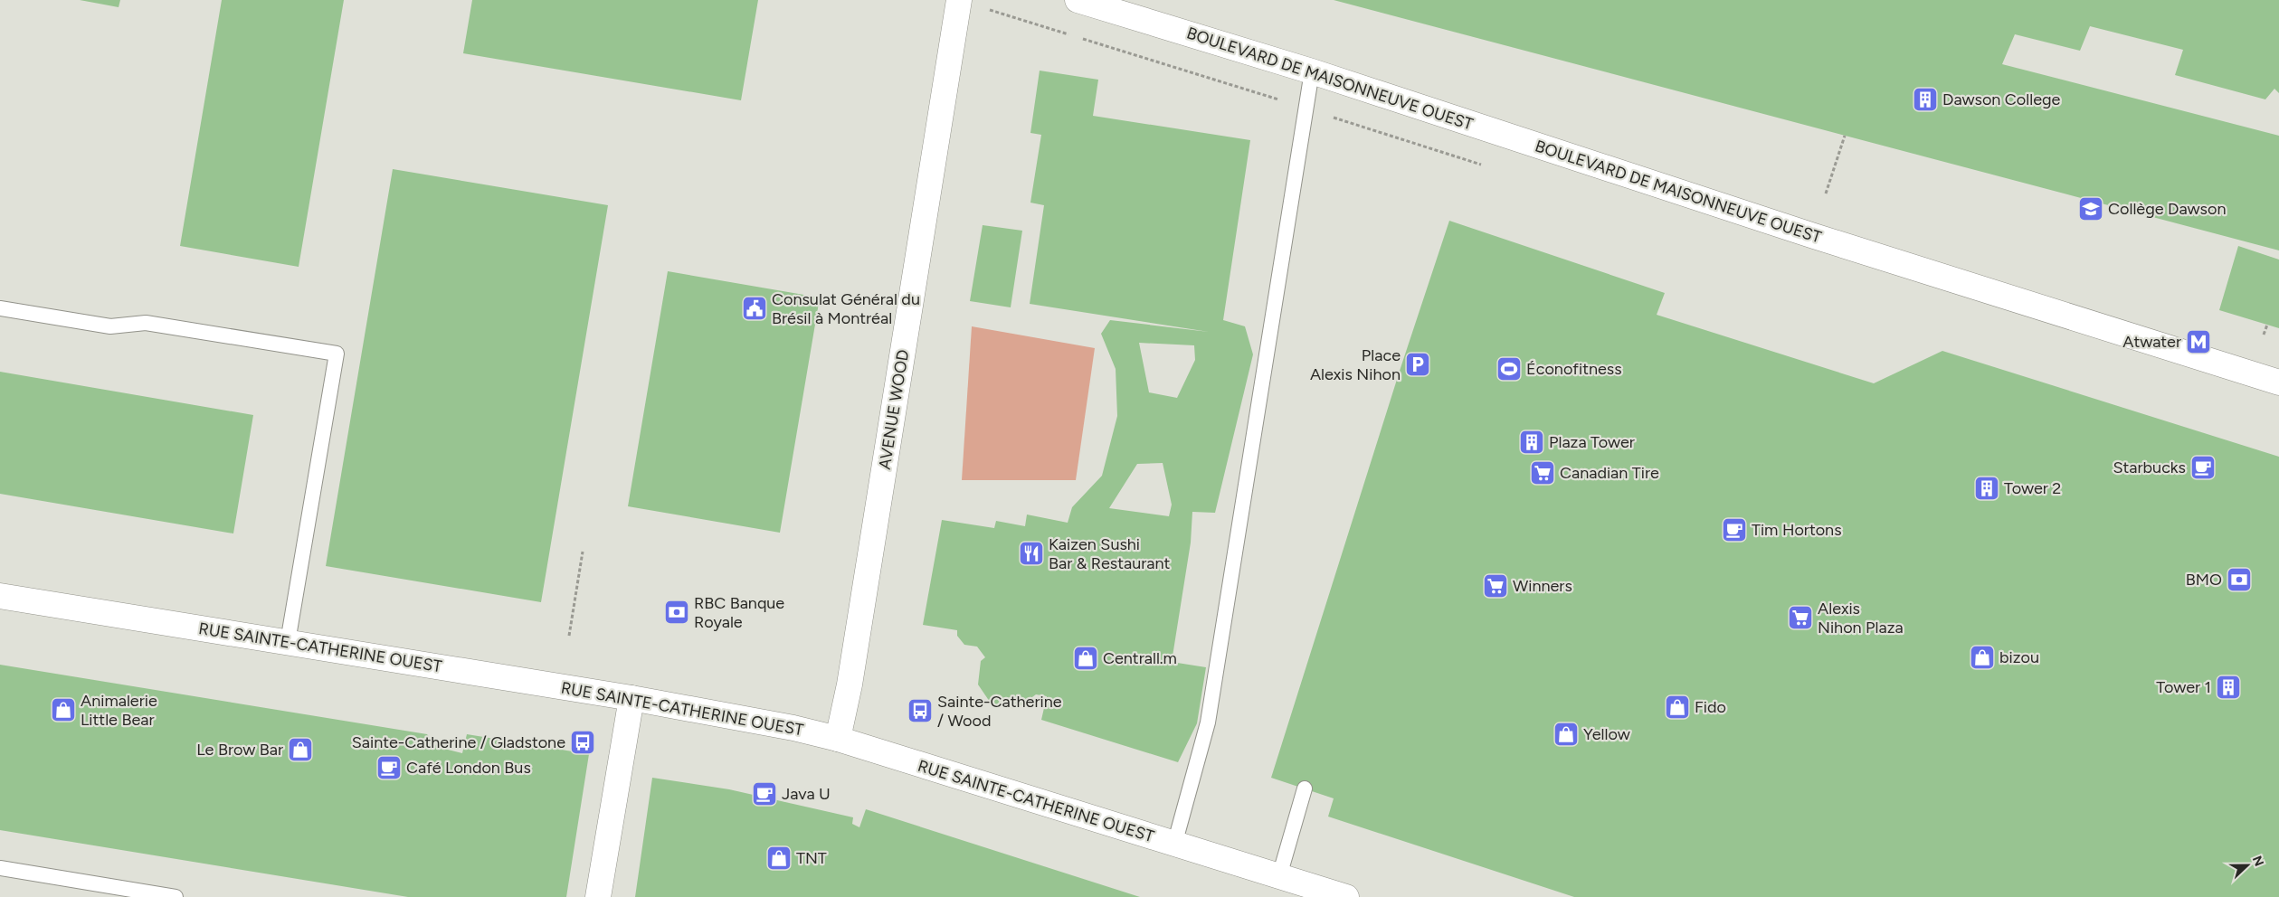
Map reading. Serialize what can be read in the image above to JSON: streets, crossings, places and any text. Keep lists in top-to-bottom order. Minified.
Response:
{"streets":{"street":["BOULEVARD DE MAISONNEUVE OUEST","AVENUE WOOD","RUE SAINTE-CATHERINE OUEST"]},"crossings":[["AVENUE WOOD","RUE SAINTE-CATHERINE OUEST"]],"places":{"building":["Dawson College","Plaza Tower","Tower 2","Tower 1"],"school or university":["Collège Dawson"],"public building":["Consulat Général du Brésil à Montréal"],"metro station":["Atwater"],"parking":["Place Alexis Nihon"],"sports":["Éconofitness"],"cafe":["Starbucks","Tim Hortons","Café London Bus","Java U"],"supermarket":["Canadian Tire","Winners","Alexis Nihon Plaza"],"restaurant":["Kaizen Sushi Bar & Restaurant"],"bank":["BMO","RBC Banque Royale"],"shop":["bizou","Centrall.m","Fido","Animalerie Little Bear","Yellow","Le Brow Bar","TNT"],"bus stop":["Sainte-Catherine / Wood","Sainte-Catherine / Gladstone"]},"north":"right"}
